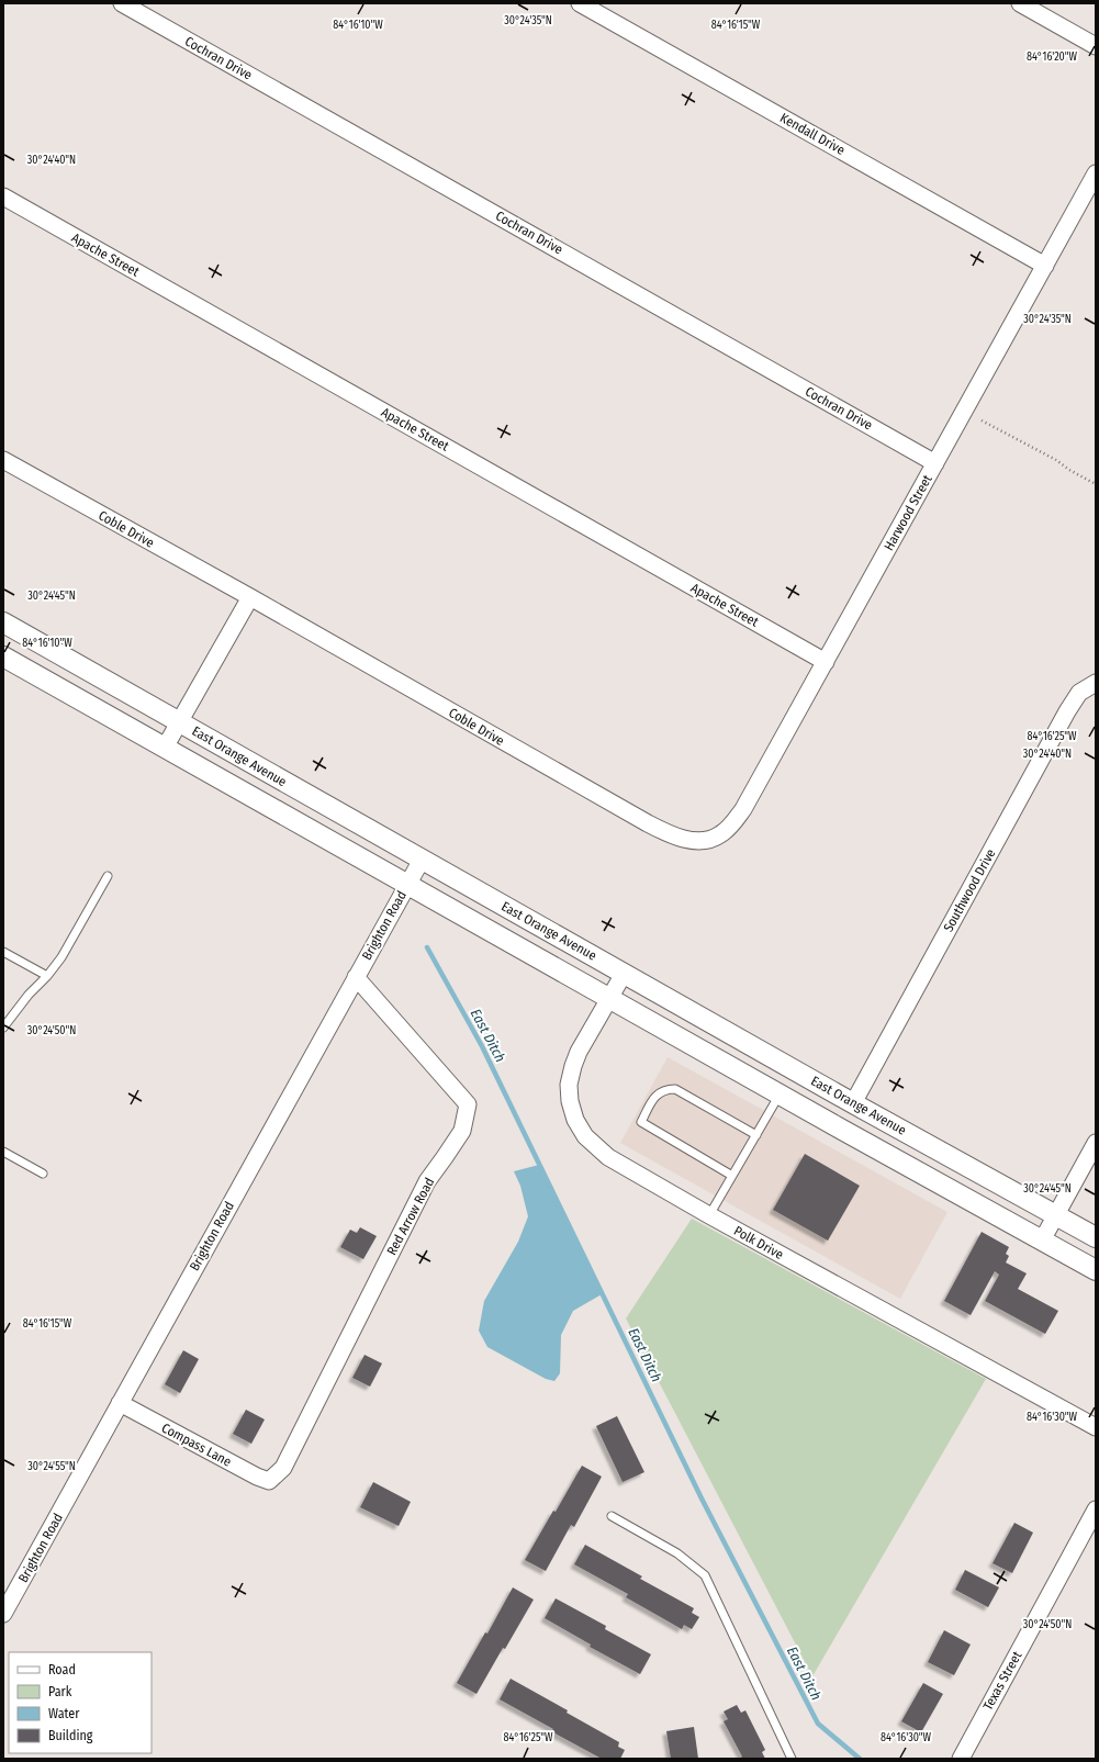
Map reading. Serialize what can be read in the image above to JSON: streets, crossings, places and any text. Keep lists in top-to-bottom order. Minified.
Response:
{"streets":{"street":["Cochran Drive","Kendall Drive","Apache Street","Harwood Street","Coble Drive","East Orange Avenue","Southwood Drive","Brighton Road","Red Arrow Road","Polk Drive","Compass Lane","Texas Street"]},"crossings":[["Cochran Drive","Harwood Street"],["Kendall Drive","Harwood Street"],["Apache Street","Harwood Street"],["Harwood Street","Coble Drive"],["East Orange Avenue","Southwood Drive"],["East Orange Avenue","Brighton Road"],["East Orange Avenue","Polk Drive"],["Brighton Road","Red Arrow Road"],["Brighton Road","Compass Lane"],["Red Arrow Road","Compass Lane"]],"water":["East Ditch"],"legend":["Road","Park","Water","Building"],"coordinates":["30°24'35\"N","84°16'10\"W","84°16'15\"W","84°16'20\"W","30°24'40\"N","30°24'45\"N","84°16'25\"W","30°24'50\"N","84°16'30\"W","30°24'55\"N"]}
